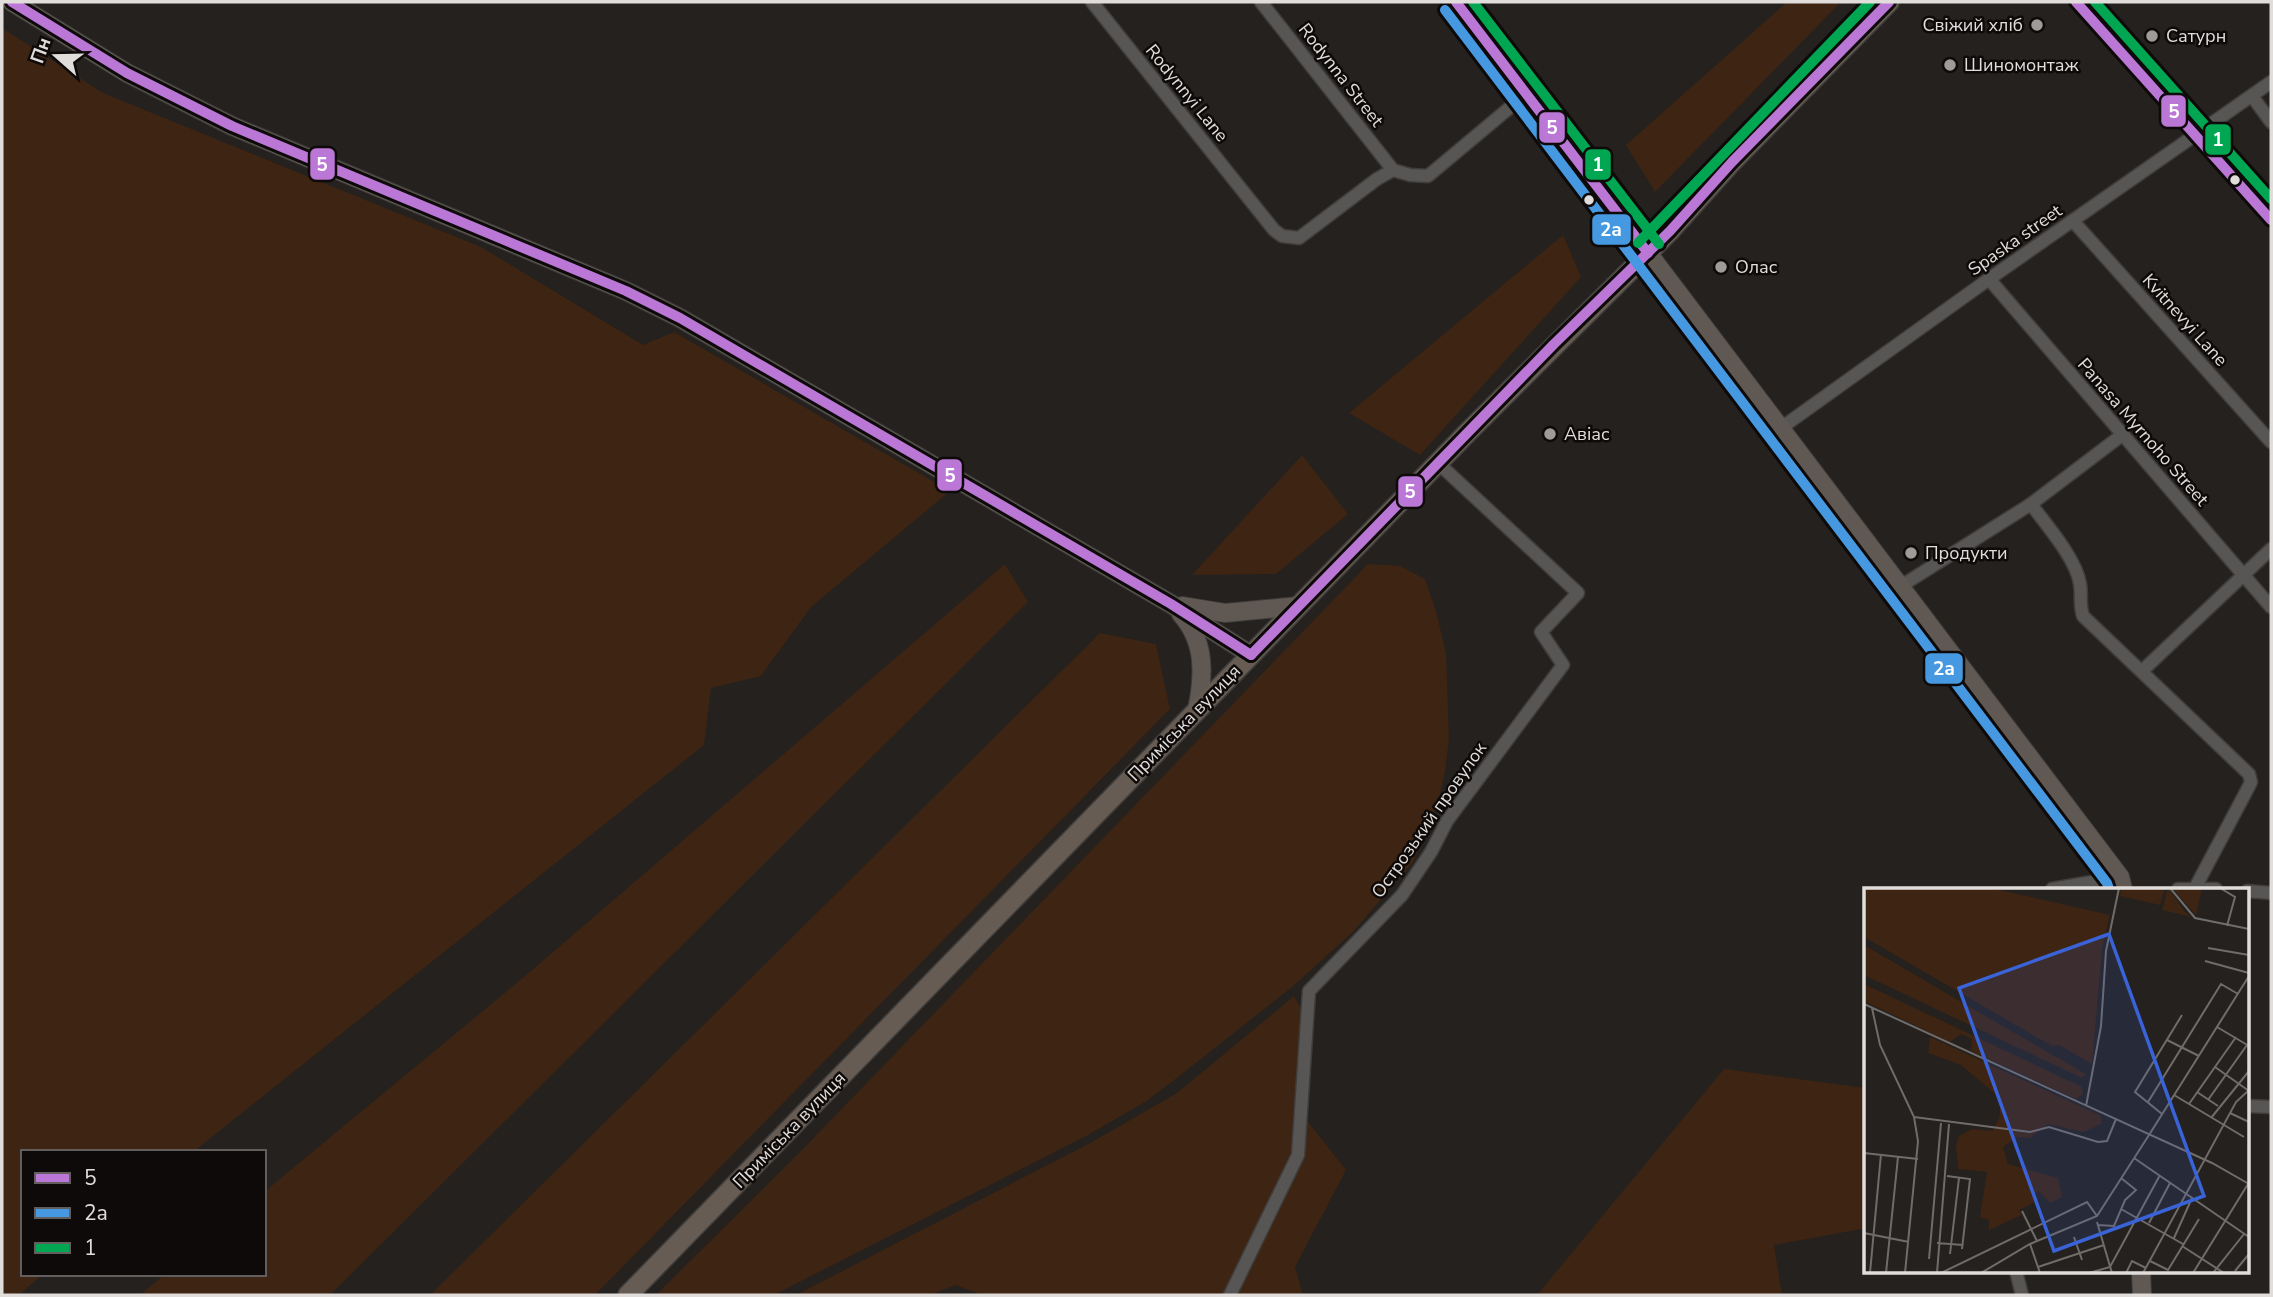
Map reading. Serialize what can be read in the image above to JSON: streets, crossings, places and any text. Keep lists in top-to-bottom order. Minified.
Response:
{"streets":{"main road":["Приміська вулиця"],"street":["Rodynna Street","Rodynnyi Lane","Spaska street","Kvitnevyi Lane","Panasa Myrnoho Street","Острозький провулок"]},"crossings":[["Rodynna Street","Rodynnyi Lane"],["Spaska street","Kvitnevyi Lane"],["Spaska street","Panasa Myrnoho Street"],["Приміська вулиця","Острозький провулок"]],"places":["Свіжий хліб","Сатурн","Шиномонтаж","Олас","Авіас","Продукти"],"lines":["transit line 5","transit line 1","transit line 2а"],"legend":["5","2а","1"],"north":"left"}
